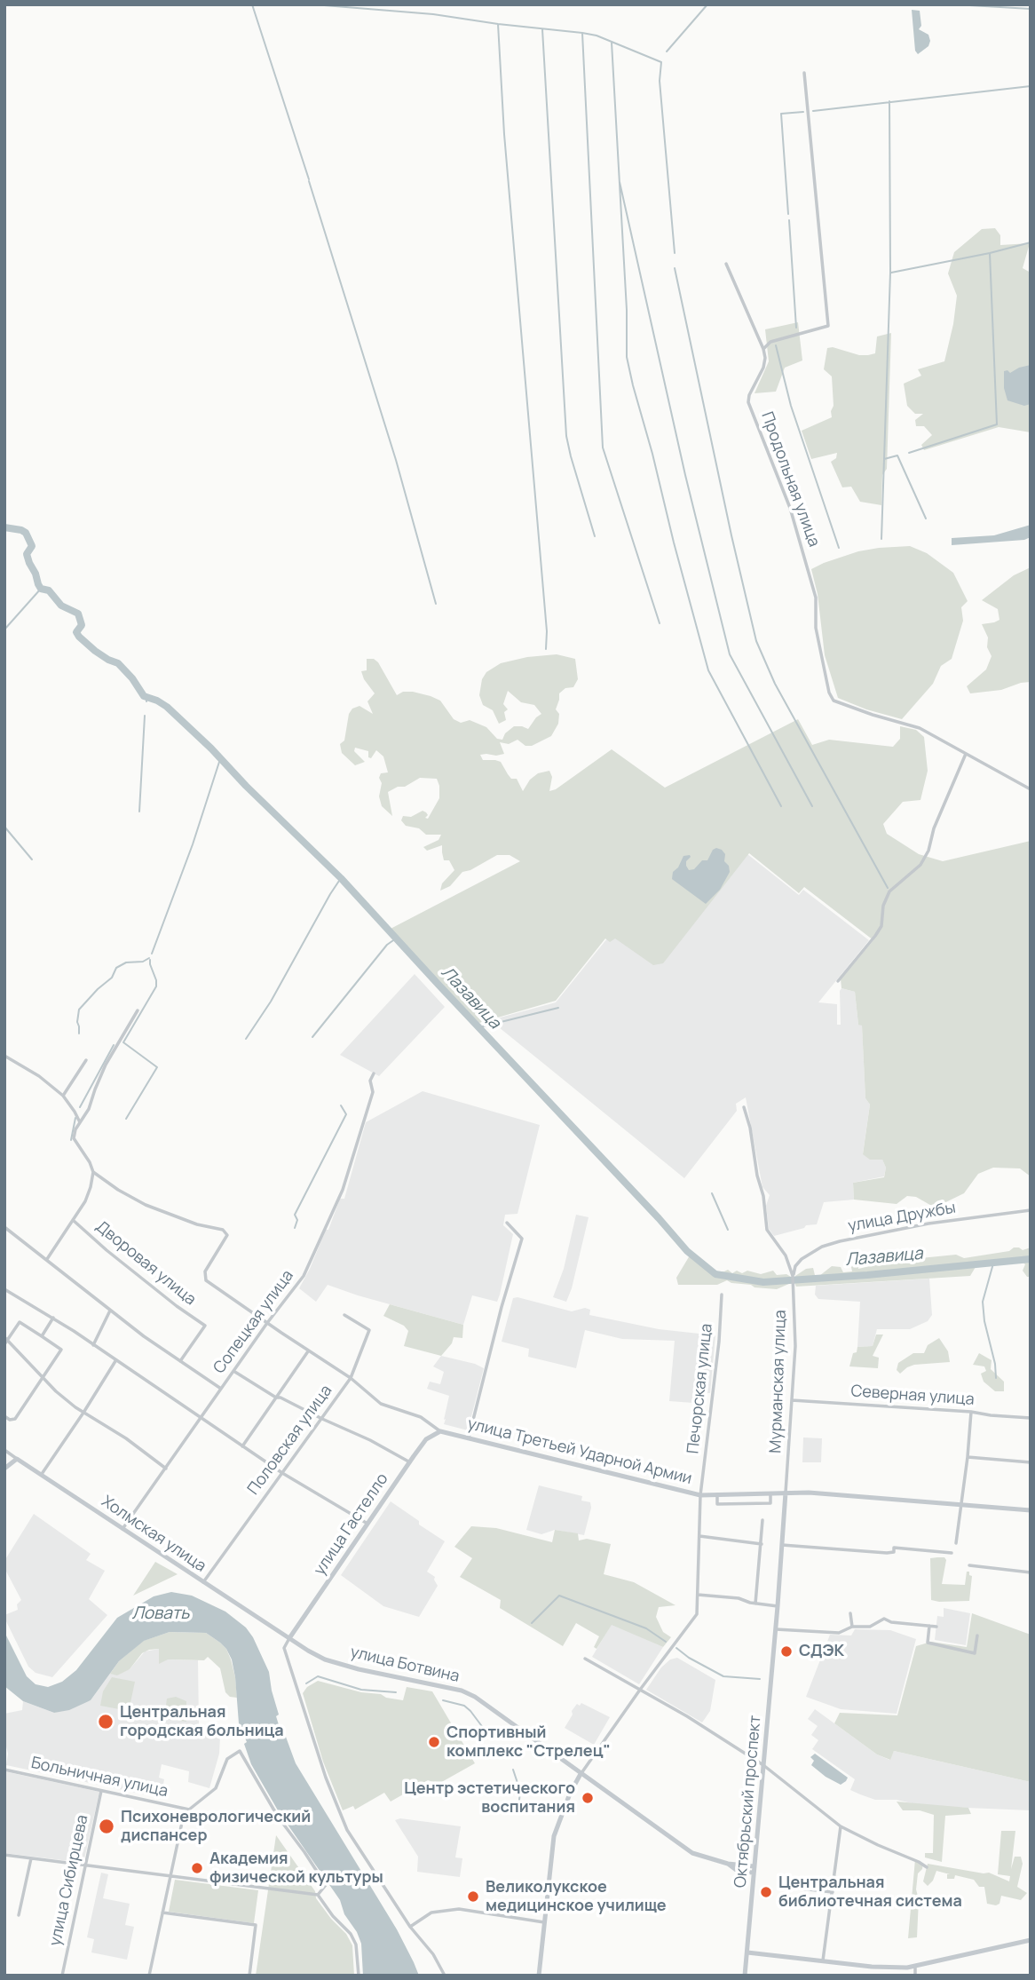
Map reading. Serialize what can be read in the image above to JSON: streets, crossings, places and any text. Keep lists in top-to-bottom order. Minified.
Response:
{"streets":{"main road":["Мурманская улица","улица Третьей Ударной Армии","улица Гастелло","Холмская улица","улица Ботвина","Октябрьский проспект"],"street":["Продольная улица","улица Дружбы","Дворовая улица","Сопецкая улица","Печорская улица","Северная улица","Половская улица","Больничная улица","улица Сибирцева"]},"crossings":[["улица Дружбы","Мурманская улица"],["Сопецкая улица","улица Третьей Ударной Армии"],["Сопецкая улица","Холмская улица"],["Мурманская улица","Северная улица"],["Мурманская улица","улица Третьей Ударной Армии"],["Мурманская улица","Октябрьский проспект"],["Печорская улица","улица Третьей Ударной Армии"],["Печорская улица","улица Ботвина"],["Половская улица","улица Третьей Ударной Армии"],["Половская улица","Холмская улица"],["улица Третьей Ударной Армии","улица Гастелло"],["улица Гастелло","Холмская улица"],["улица Гастелло","улица Ботвина"],["Холмская улица","улица Ботвина"],["улица Ботвина","Октябрьский проспект"],["Больничная улица","улица Сибирцева"]],"water":["Лазавица","Ловать"],"places":["СДЭК","Центральная городская больница","Спортивный комплекс \"Стрелец\"","Центр эстетического воспитания","Психоневрологический диспансер","Aкадемия физической культуры","Центральная библиотечная система","Великолукское медицинское училище"]}
